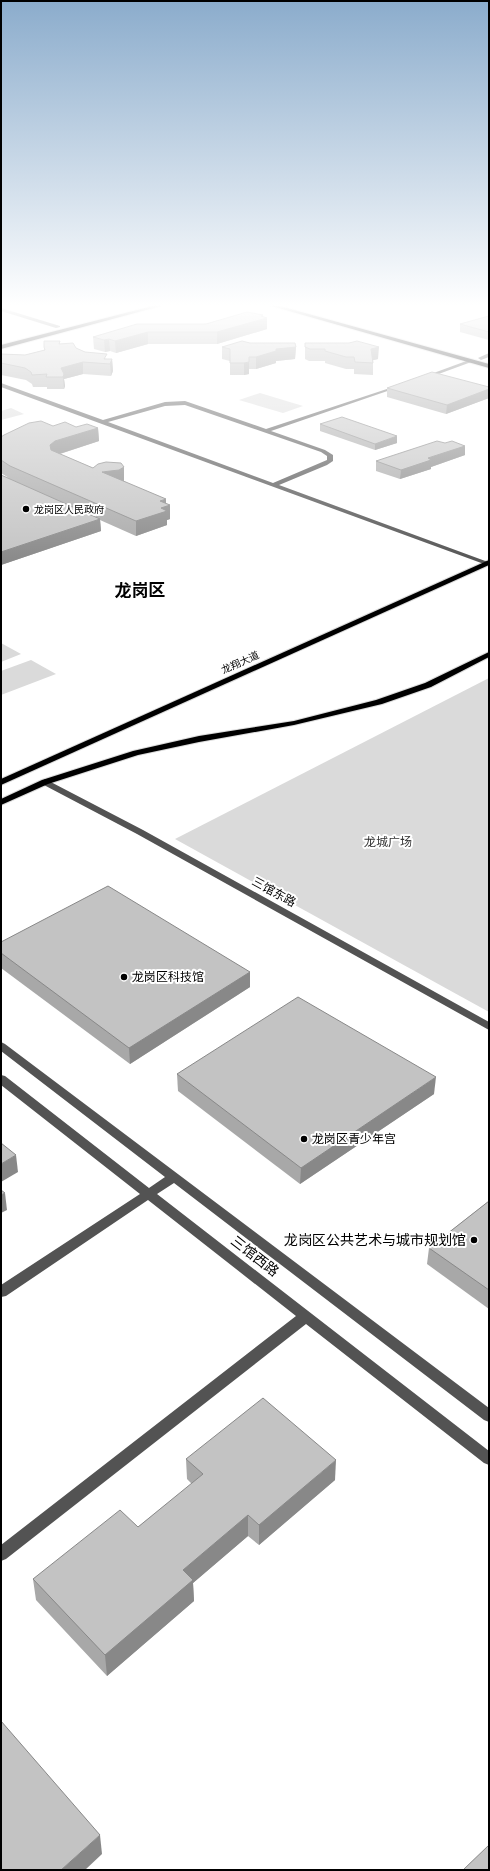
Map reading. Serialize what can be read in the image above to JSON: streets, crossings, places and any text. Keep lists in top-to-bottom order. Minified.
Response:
{"streets":{"main road":["龙翔大道"],"street":["三馆东路","三馆西路"]},"districts":["龙岗区"],"parks":["龙城广场"],"places":["龙岗区人民政府","龙岗区科技馆","龙岗区青少年宫","龙岗区公共艺术与城市规划馆"]}
